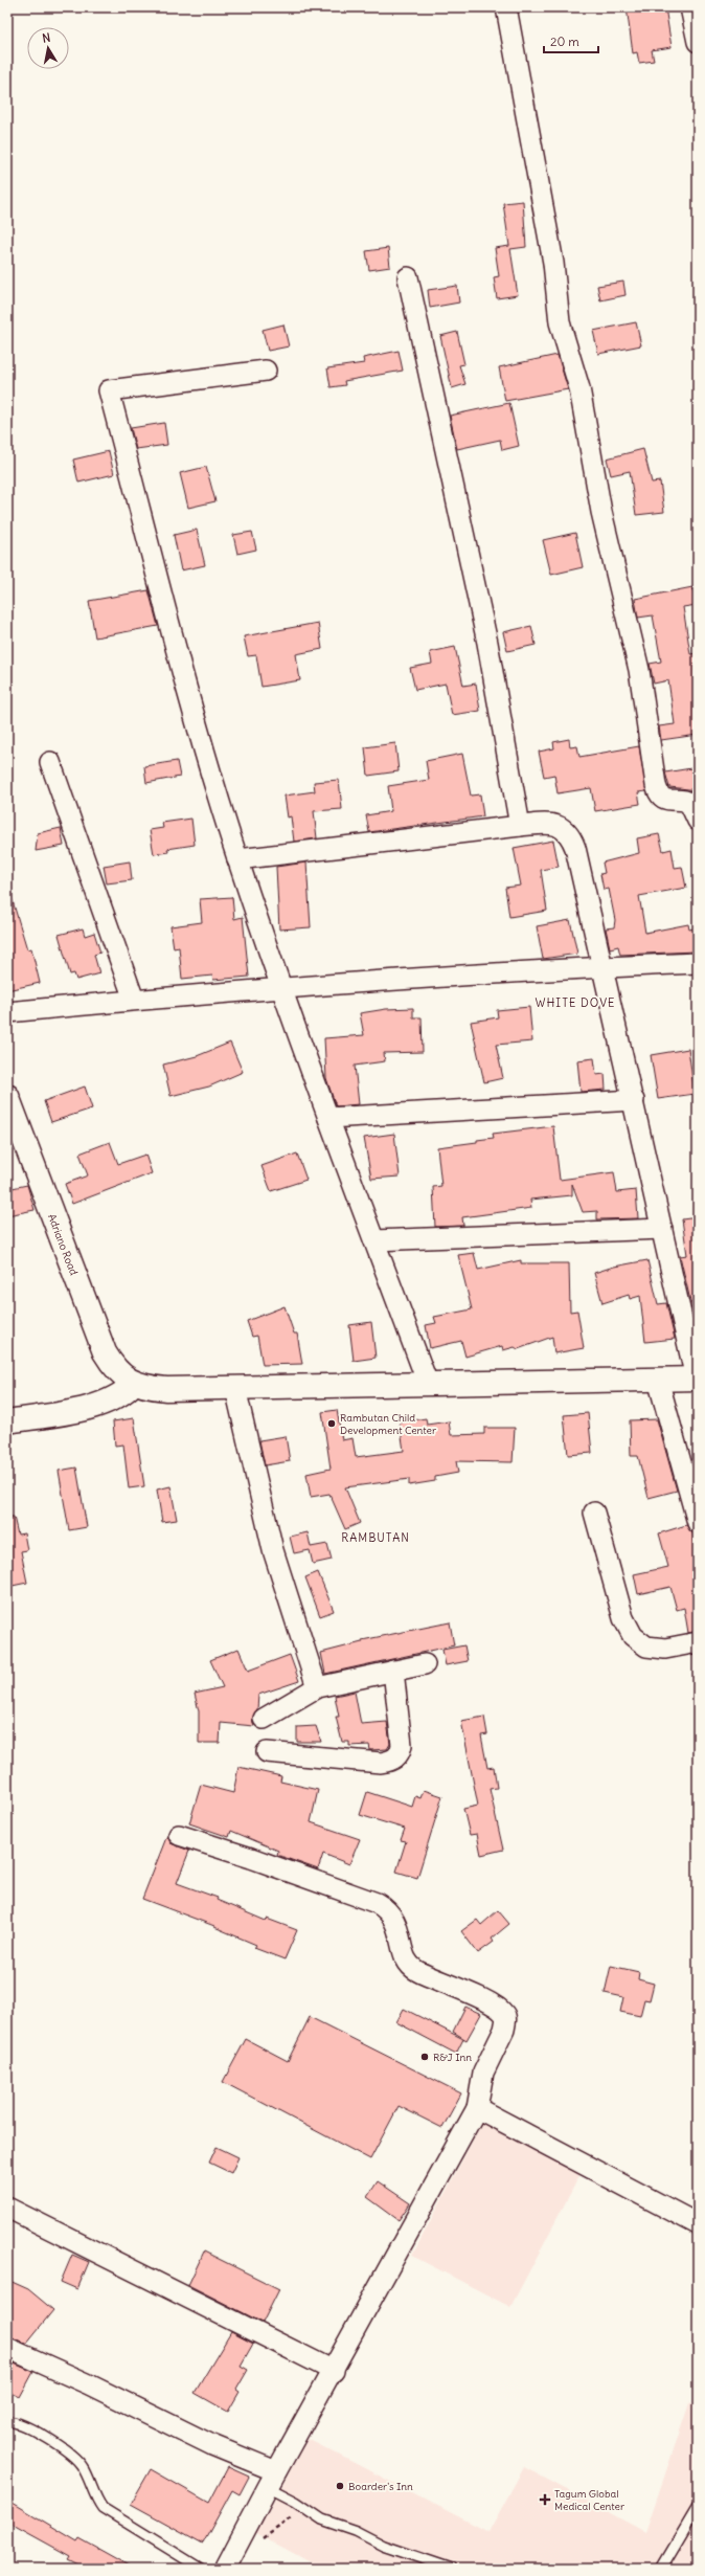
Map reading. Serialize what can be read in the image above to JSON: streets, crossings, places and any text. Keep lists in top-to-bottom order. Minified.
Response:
{"streets":{"street":["Adriano Road"]},"districts":["WHITE DOVE","RAMBUTAN"],"places":{"other":["Rambutan Child Development Center","R&J Inn","Boarder's Inn"],"health":["Tagum Global Medical Center"]},"scale_bar":"20 m","north":"top"}
